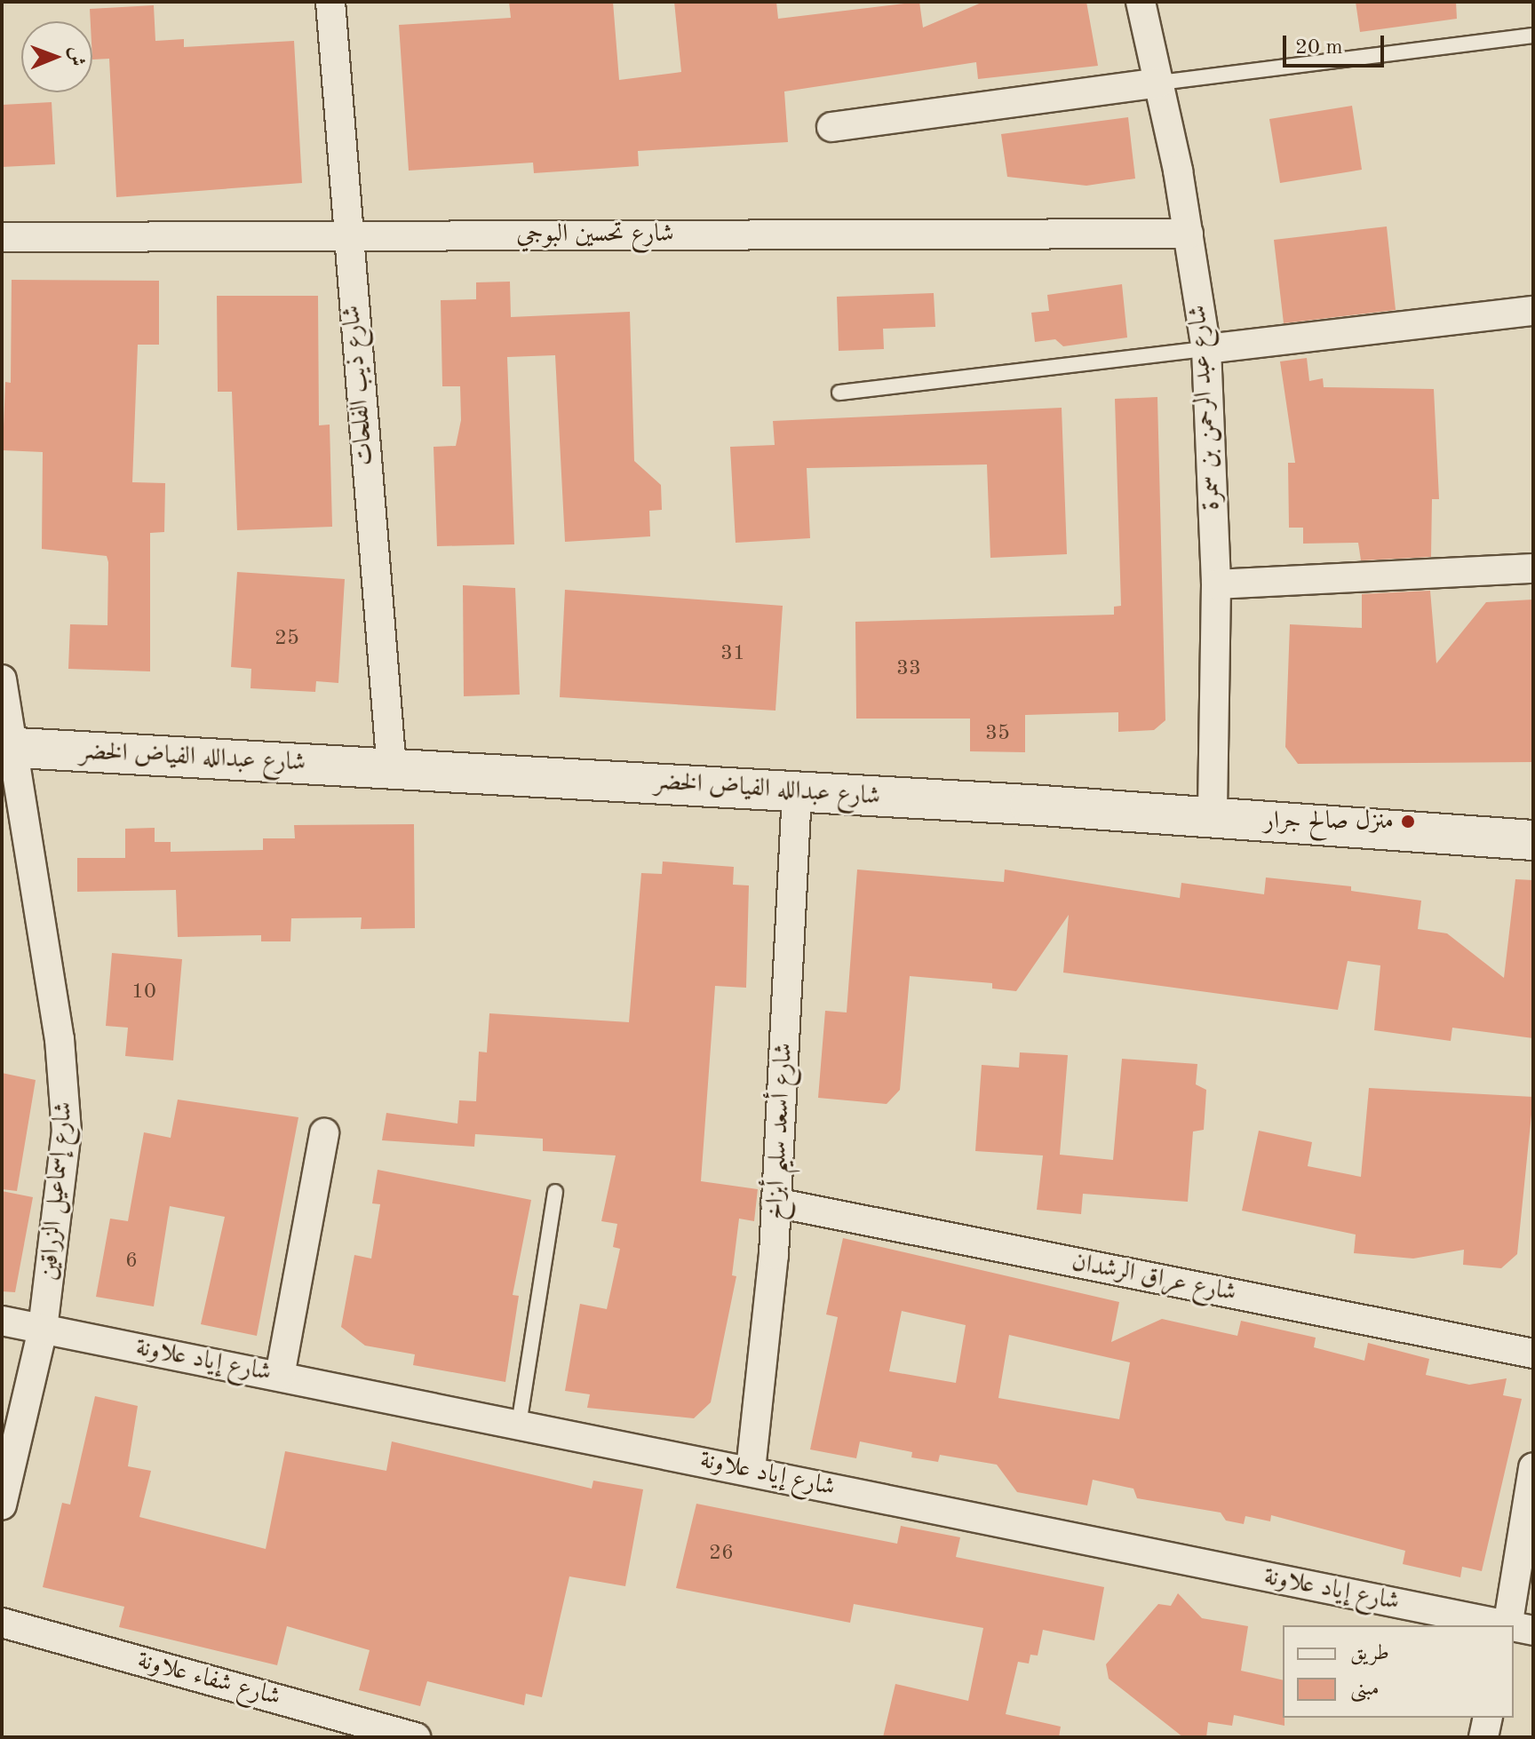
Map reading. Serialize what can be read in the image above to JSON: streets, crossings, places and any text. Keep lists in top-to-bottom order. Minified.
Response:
{"streets":{"street":["شارع تحسين البوجي","شارع ذيب الفلحات","شارع عبد الرحمن بن سمرة","شارع عبدالله الفياض الخضر","شارع أسعد سليم أبزاخ","شارع إسماعيل الزراقين","شارع عراق الرشدان","شارع إياد علاونة","شارع شفاء علاونة"]},"crossings":[["شارع تحسين البوجي","شارع ذيب الفلحات"],["شارع تحسين البوجي","شارع عبد الرحمن بن سمرة"],["شارع ذيب الفلحات","شارع عبدالله الفياض الخضر"],["شارع عبد الرحمن بن سمرة","شارع عبدالله الفياض الخضر"],["شارع عبدالله الفياض الخضر","شارع أسعد سليم أبزاخ"],["شارع عبدالله الفياض الخضر","شارع إسماعيل الزراقين"],["شارع أسعد سليم أبزاخ","شارع عراق الرشدان"],["شارع أسعد سليم أبزاخ","شارع إياد علاونة"],["شارع إسماعيل الزراقين","شارع إياد علاونة"]],"places":["منزل صالح جرار"],"house_numbers":["25","31","33","35","10","6","26"],"legend":["طريق","مبنى"],"scale_bar":"20 m","north":"right"}
